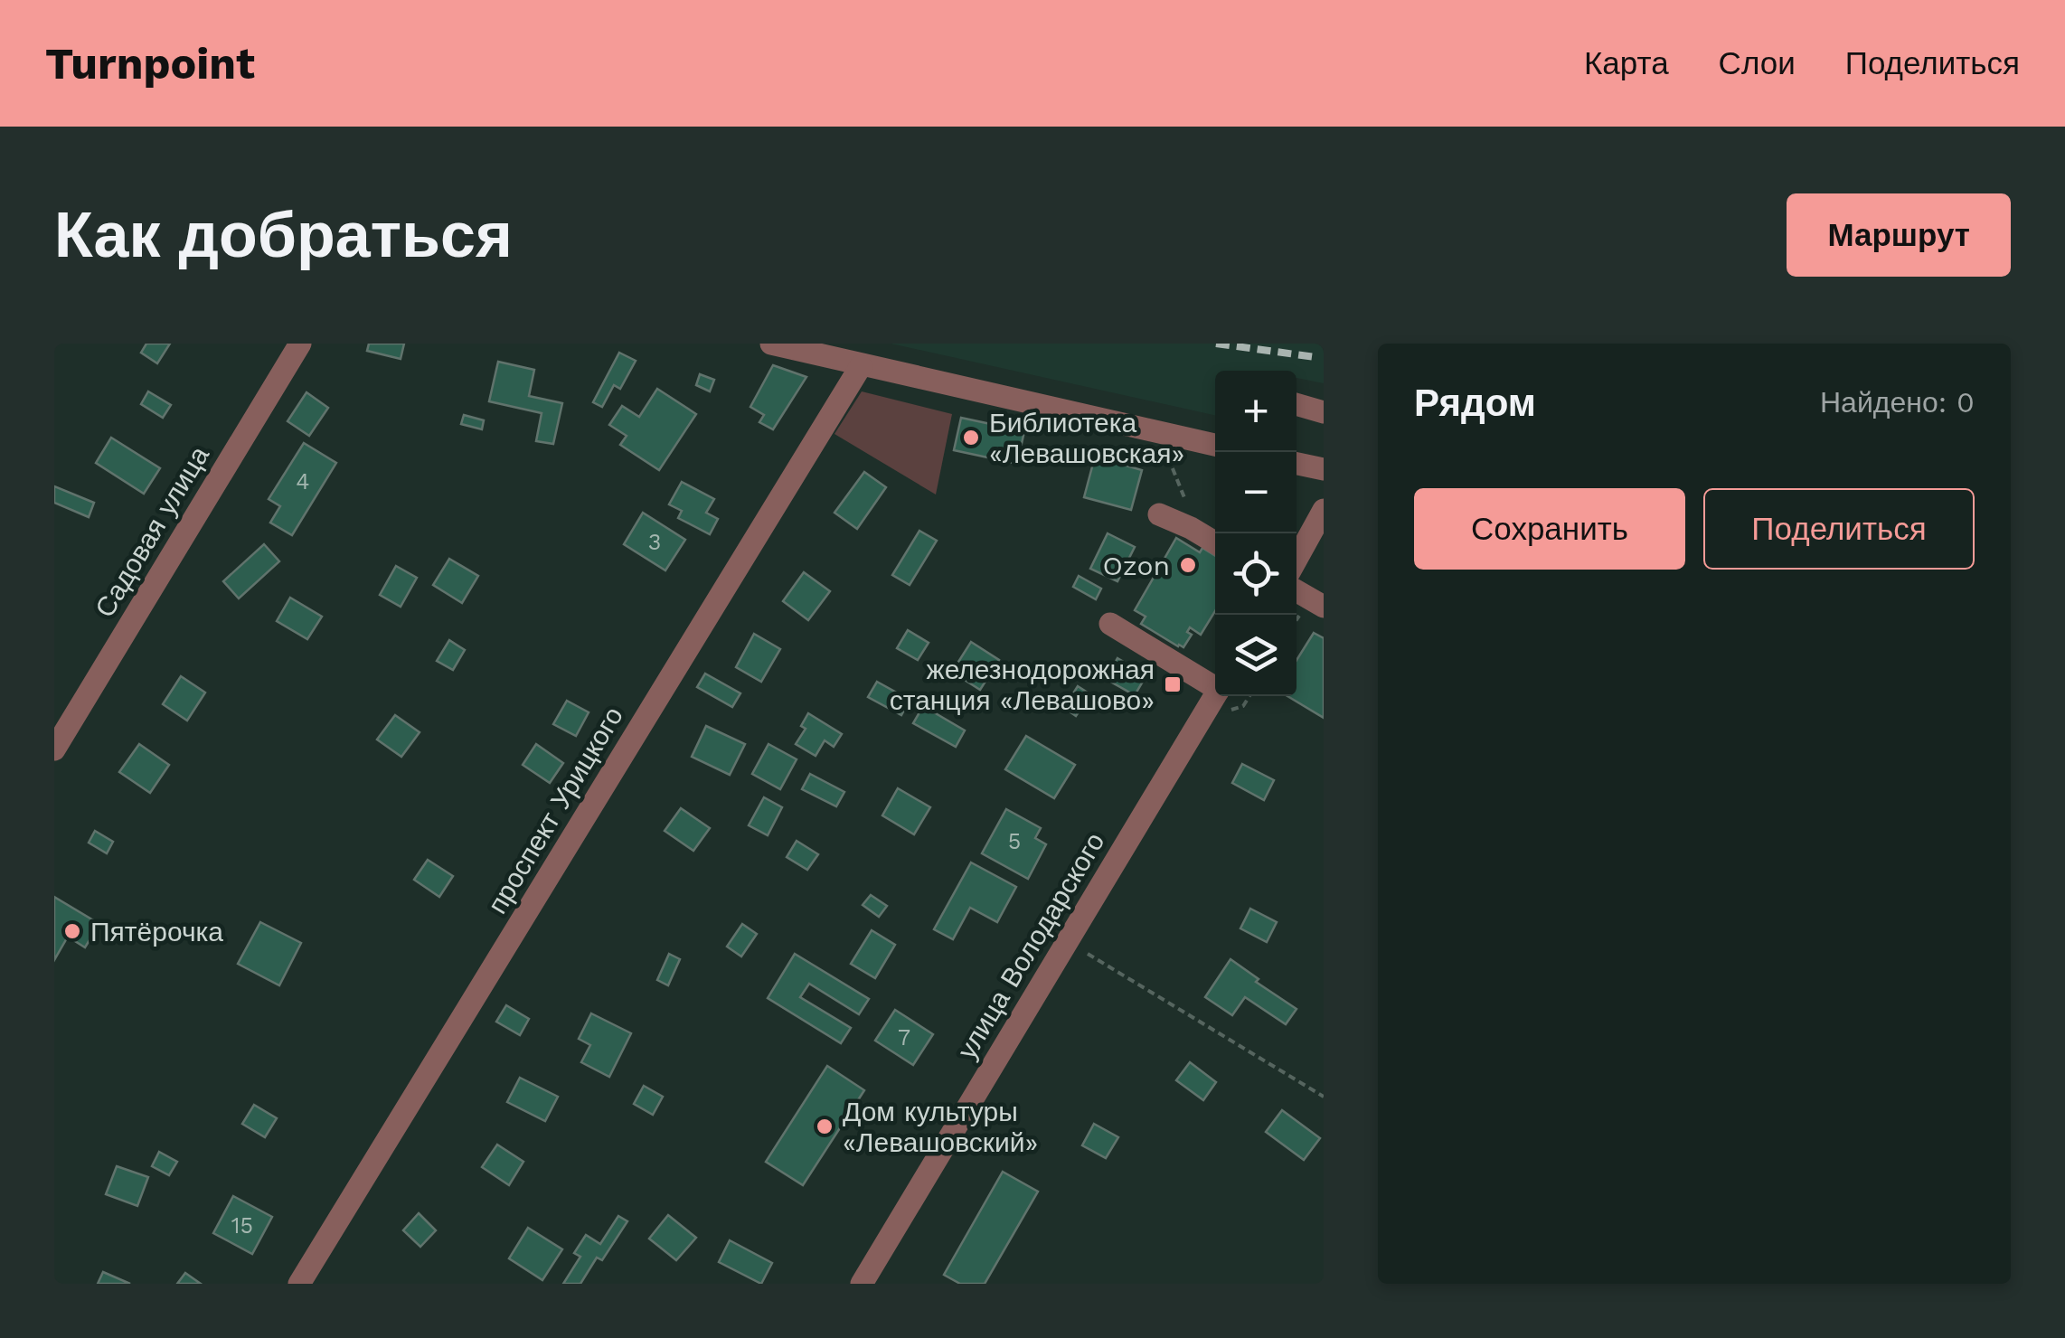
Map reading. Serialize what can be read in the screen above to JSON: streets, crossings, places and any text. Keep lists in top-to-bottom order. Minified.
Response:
{"streets":{"street":["Садовая улица","проспект Урицкого","улица Володарского"]},"places":{"other":["Библиотека «Левашовская»","Ozon","Пятёрочка","Дом культуры «Левашовский»"],"transit":["железнодорожная станция «Левашово»"]},"house_numbers":["4","3","5","7","15"],"page":{"header":"Turnpoint","nav":["Карта","Слои","Поделиться"],"buttons":["Маршрут",["Сохранить","Поделиться"]],"title":"Как добраться","heading":["Рядом","Найдено: 0"],"map_buttons":["+","−"]}}
